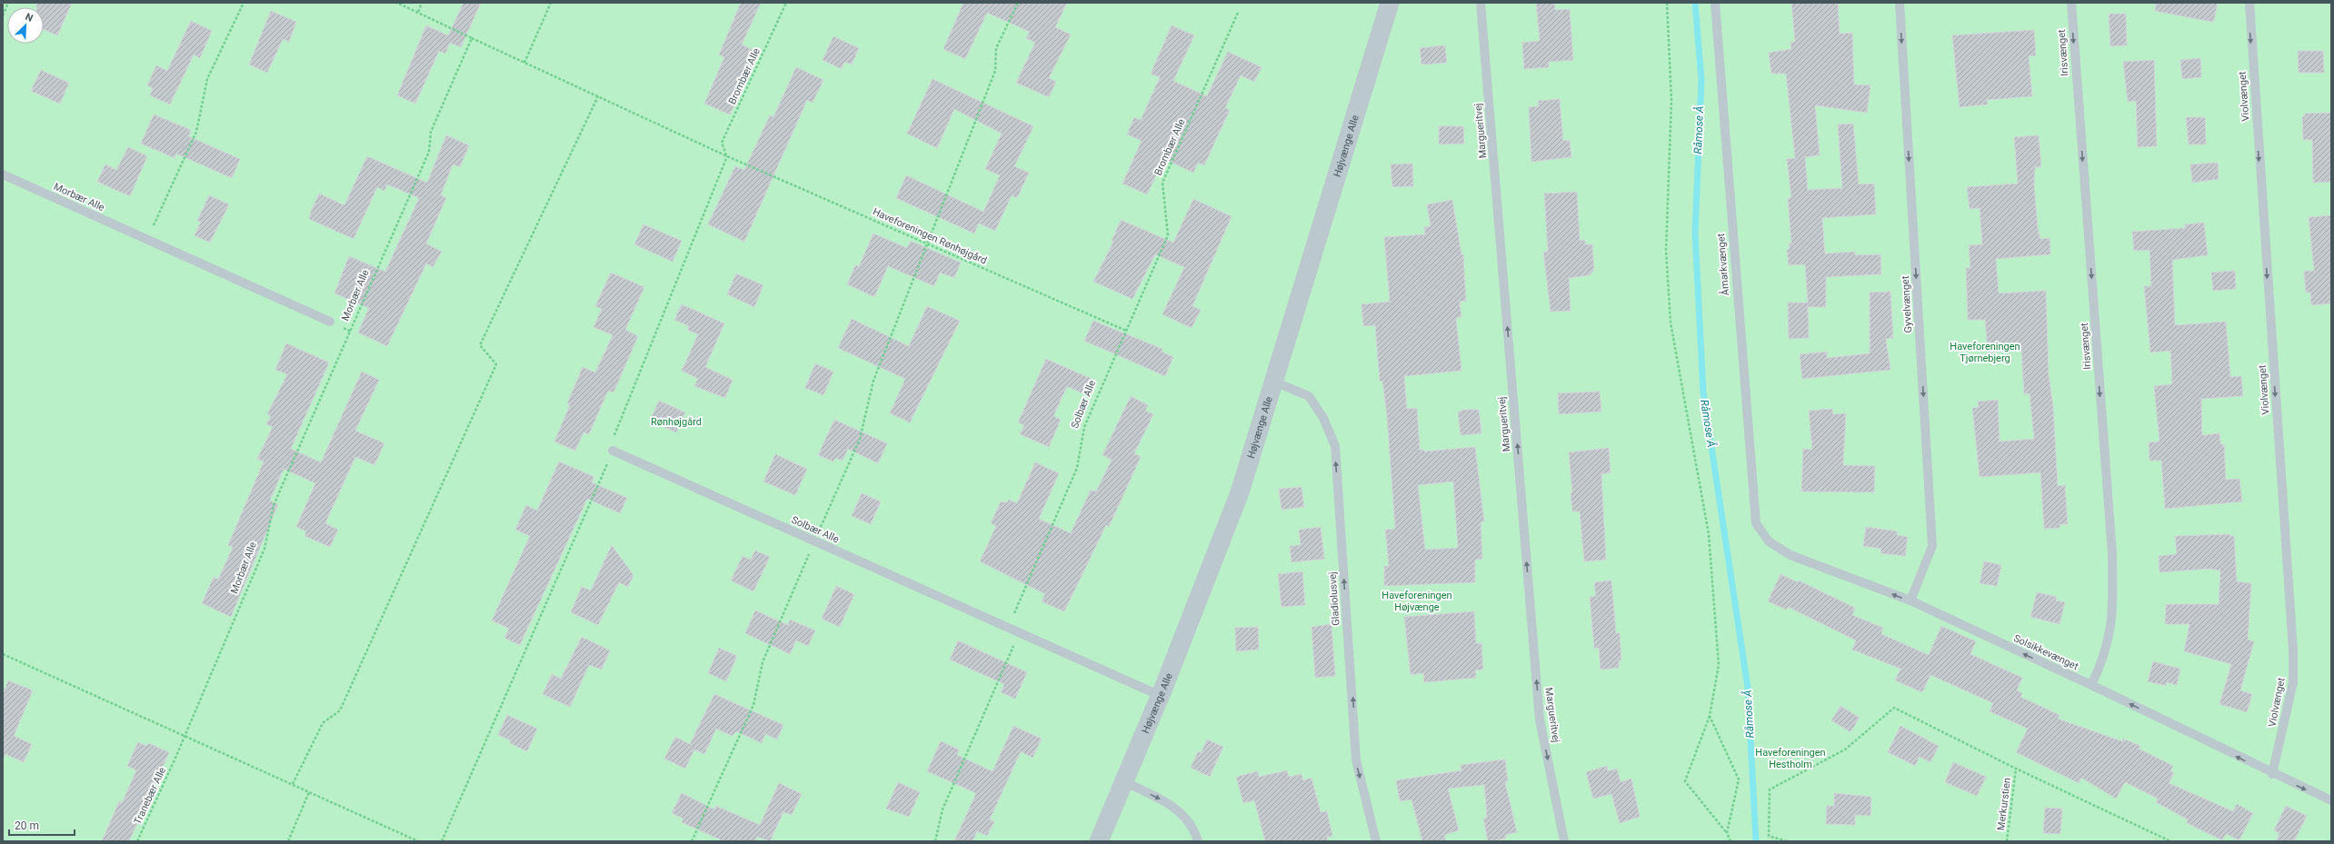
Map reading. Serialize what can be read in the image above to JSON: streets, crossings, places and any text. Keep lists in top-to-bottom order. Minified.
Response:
{"streets":{"street":["Højvænge Alle"],"lane":["Irisvænget","Violvænget","Margueritvej","Morbær Alle","Åmarkvænget","Gyvelvænget","Solbær Alle","Gladiolusvej","Solsikkevænget"],"path":["Brombær Alle","Haveforeningen Rønhøjgård","Tranebær Alle","Merkurstien"]},"crossings":[["Irisvænget","Solsikkevænget"],["Brombær Alle","Haveforeningen Rønhøjgård"],["Brombær Alle","Solbær Alle"],["Violvænget","Solsikkevænget"],["Højvænge Alle","Solbær Alle"],["Højvænge Alle","Gladiolusvej"],["Morbær Alle","Haveforeningen Rønhøjgård"],["Morbær Alle","Tranebær Alle"],["Haveforeningen Rønhøjgård","Solbær Alle"],["Åmarkvænget","Solsikkevænget"],["Gyvelvænget","Solsikkevænget"]],"one_way":["Irisvænget","Violvænget","Gyvelvænget"],"water":["Råmose Å"],"parks":["Haveforeningen Tjørnebjerg","Rønhøjgård","Haveforeningen Højvænge","Haveforeningen Hestholm"],"scale_bar":"20 m","north":"top right"}
